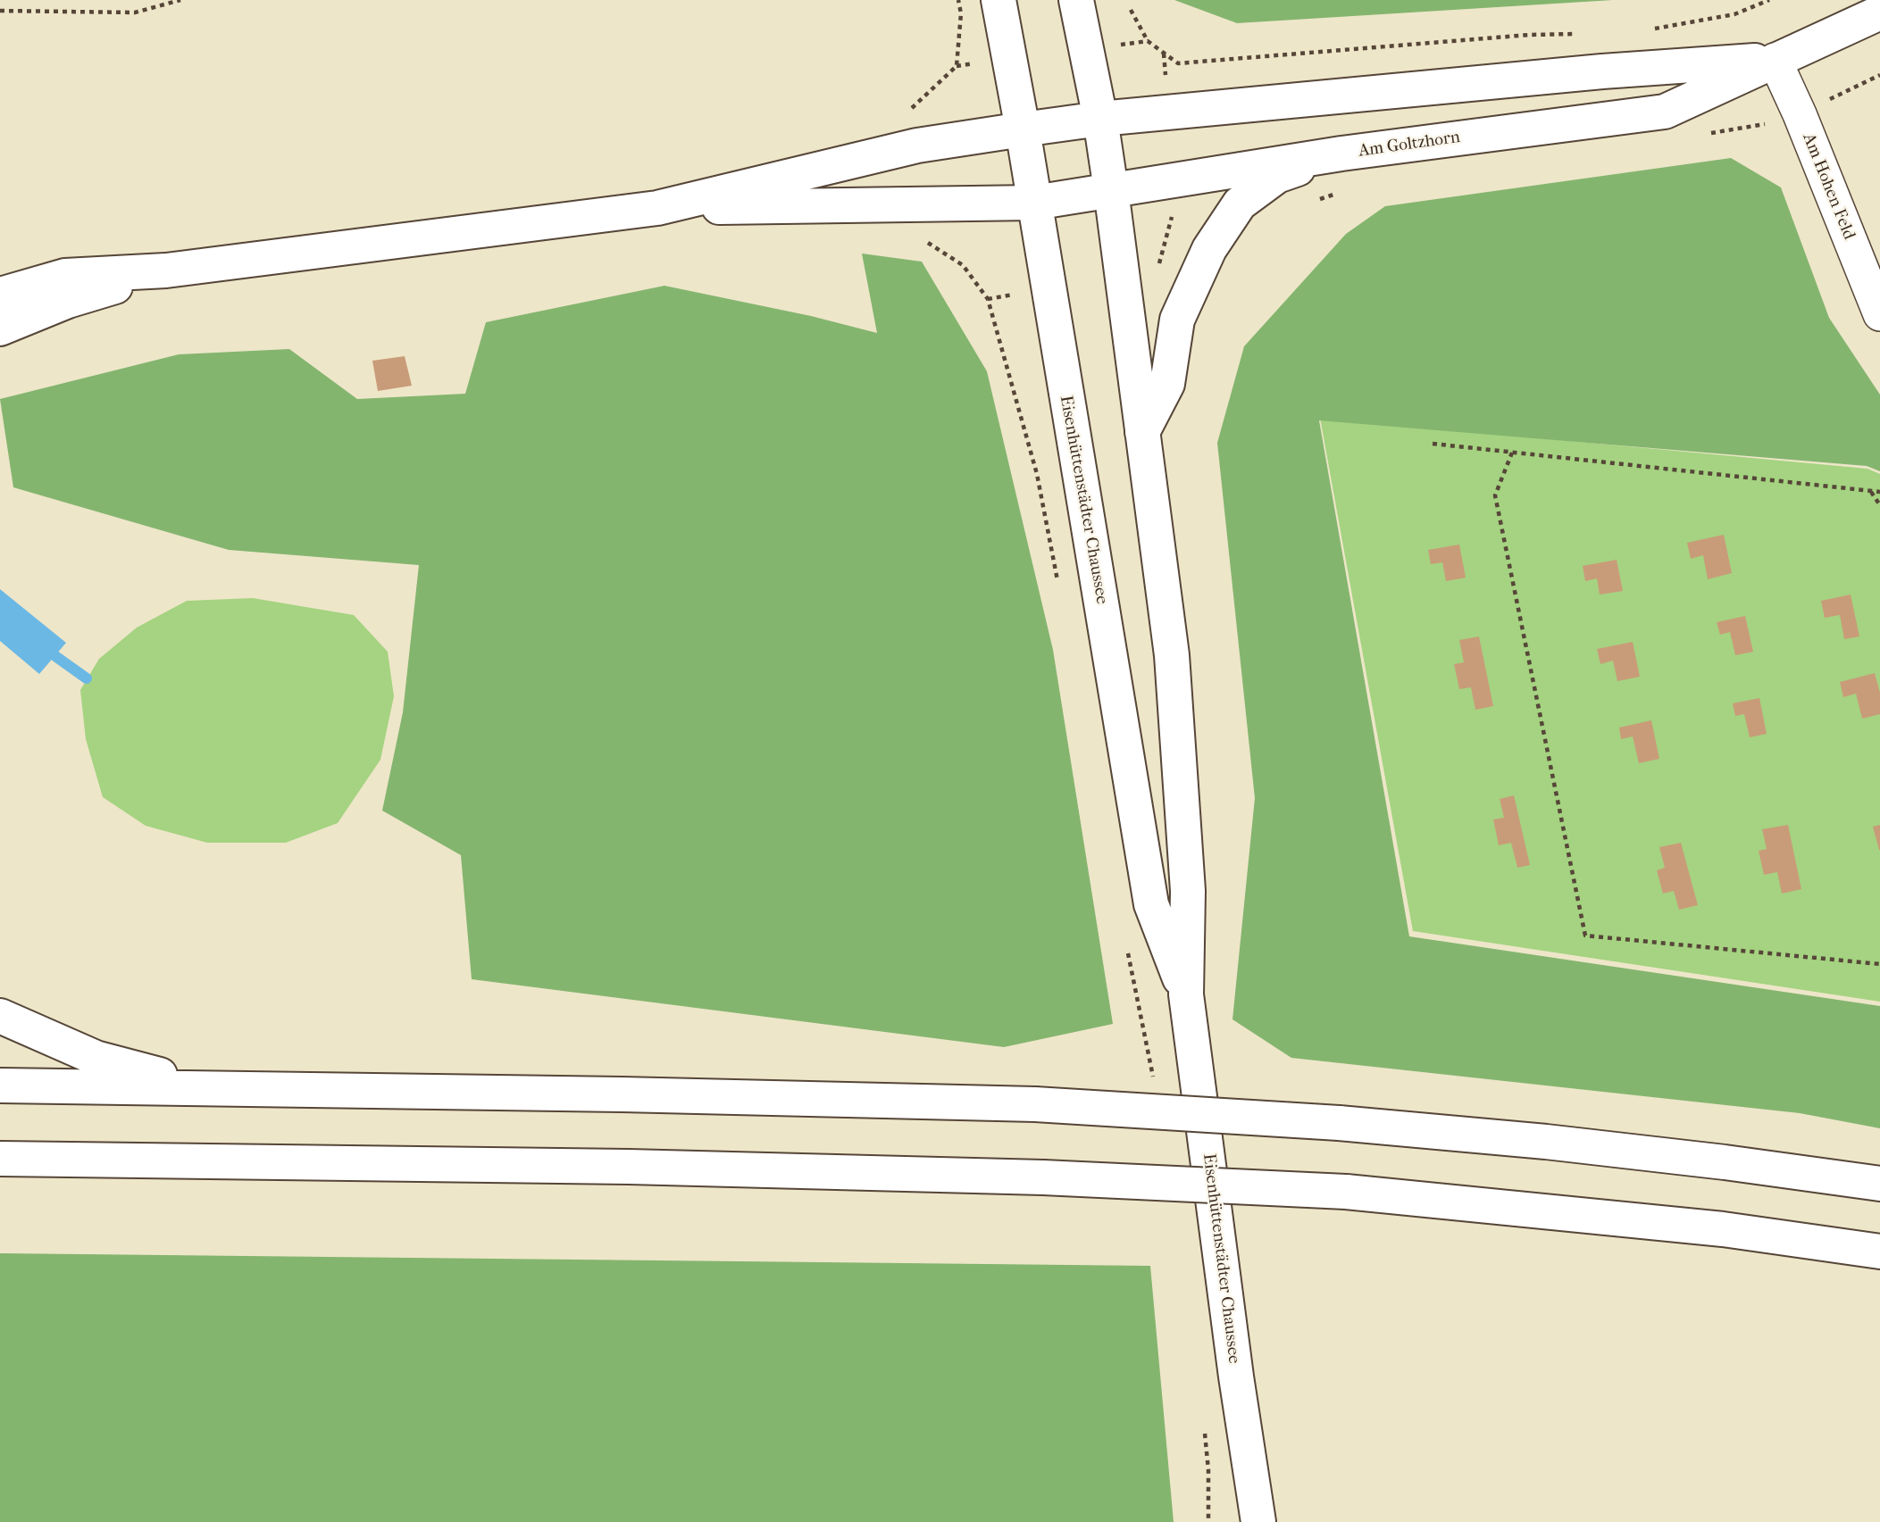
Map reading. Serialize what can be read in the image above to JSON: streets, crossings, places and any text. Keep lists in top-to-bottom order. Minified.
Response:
{"streets":{"main road":["Am Goltzhorn","Eisenhüttenstädter Chaussee"],"street":["Am Hohen Feld"]},"crossings":[["Am Goltzhorn","Am Hohen Feld"],["Am Goltzhorn","Eisenhüttenstädter Chaussee"]]}
